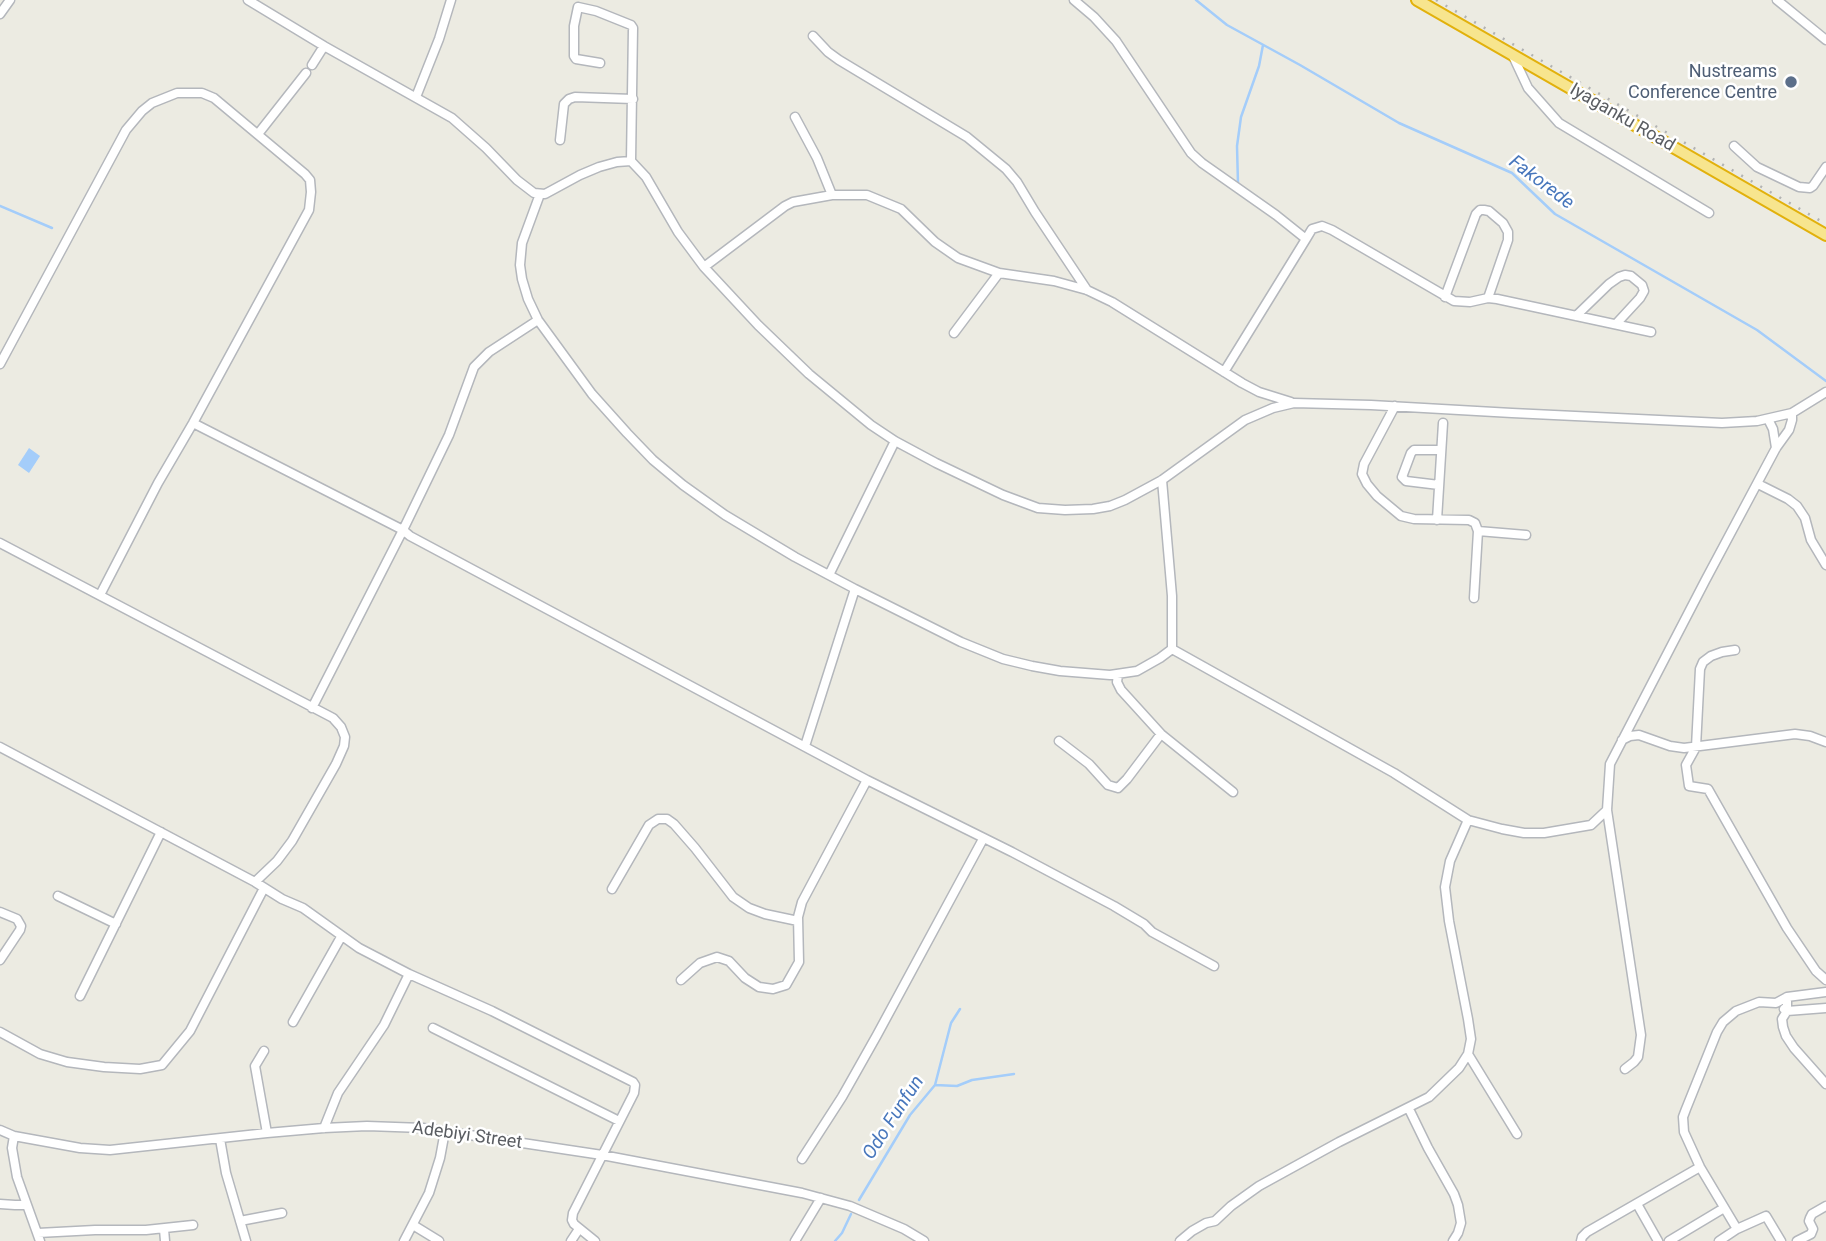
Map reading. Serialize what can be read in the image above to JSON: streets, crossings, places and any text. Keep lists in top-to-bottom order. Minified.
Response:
{"streets":{"highway":["Iyaganku Road"],"street":["Adebiyi Street"]},"water":["Fakorede","Odo Funfun"],"places":["Nustreams Conference Centre"]}
